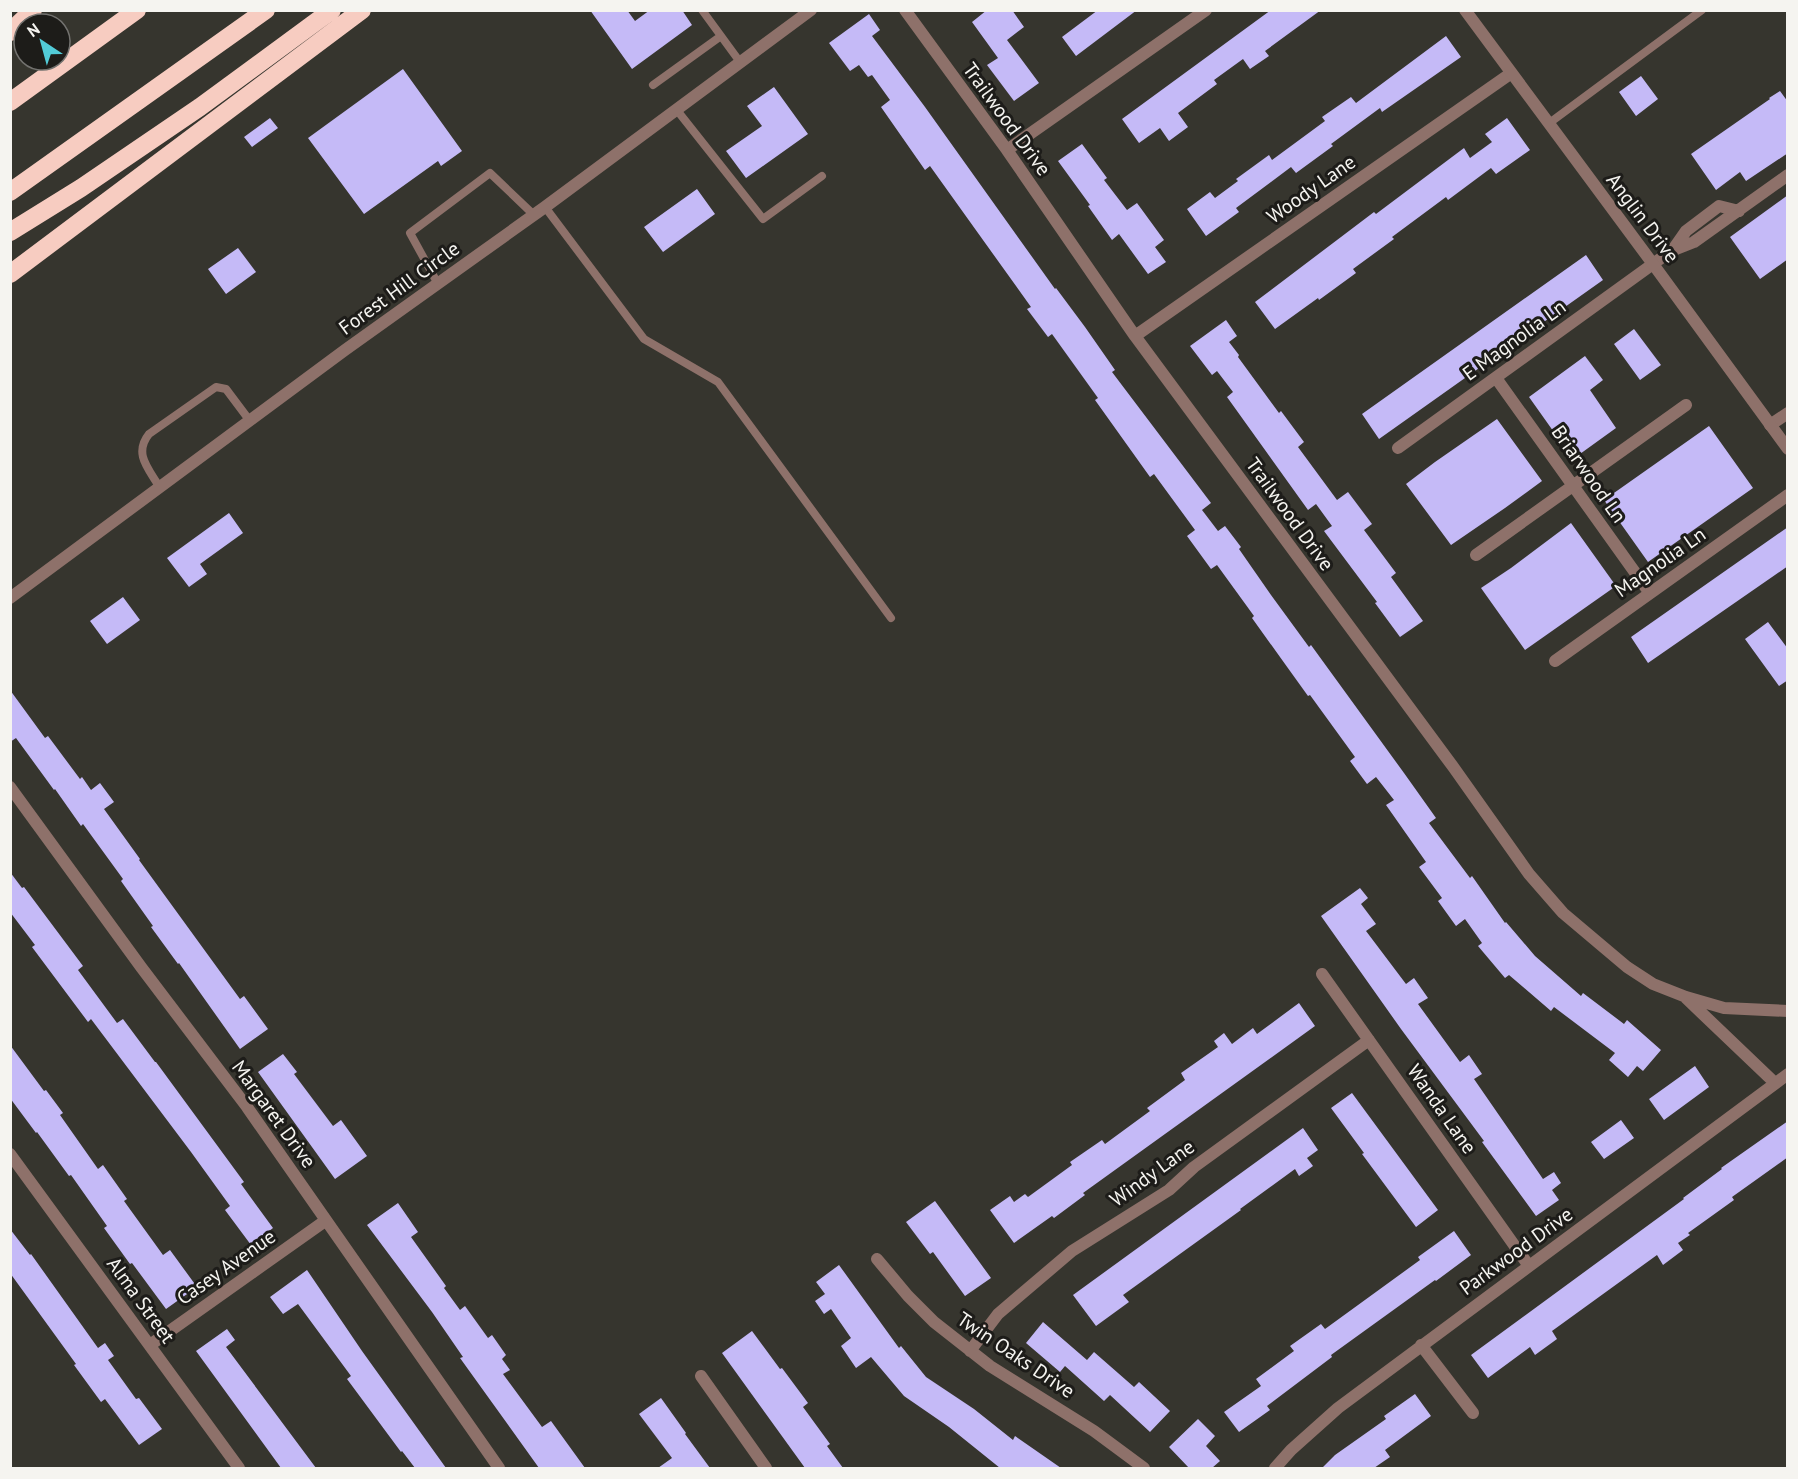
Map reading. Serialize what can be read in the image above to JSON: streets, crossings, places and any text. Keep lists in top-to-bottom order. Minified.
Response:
{"streets":{"street":["Trailwood Drive","Woody Lane","Anglin Drive","Forest Hill Circle","E Magnolia Ln","Briarwood Ln","Magnolia Ln","Wanda Lane","Margaret Drive","Windy Lane","Parkwood Drive","Casey Avenue","Alma Street","Twin Oaks Drive"]},"crossings":[["Trailwood Drive","Woody Lane"],["Trailwood Drive","Parkwood Drive"],["Woody Lane","Anglin Drive"],["Anglin Drive","E Magnolia Ln"],["E Magnolia Ln","Briarwood Ln"],["Briarwood Ln","Magnolia Ln"],["Wanda Lane","Windy Lane"],["Wanda Lane","Parkwood Drive"],["Margaret Drive","Casey Avenue"],["Windy Lane","Twin Oaks Drive"],["Casey Avenue","Alma Street"]],"north":"top left"}
